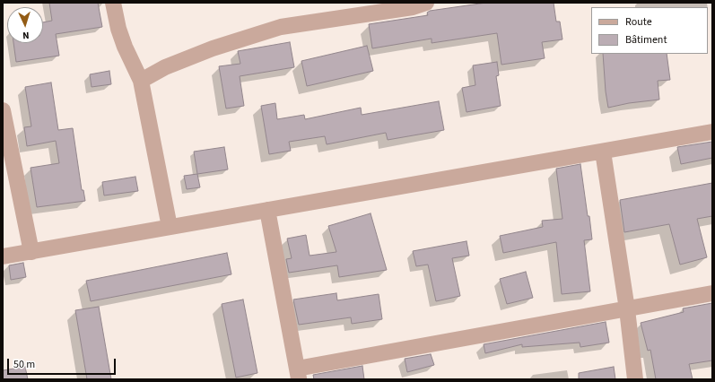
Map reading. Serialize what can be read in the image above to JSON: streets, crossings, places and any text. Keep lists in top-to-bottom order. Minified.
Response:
{"legend":["Route","Bâtiment"],"scale_bar":"50 m","north":"bottom"}
